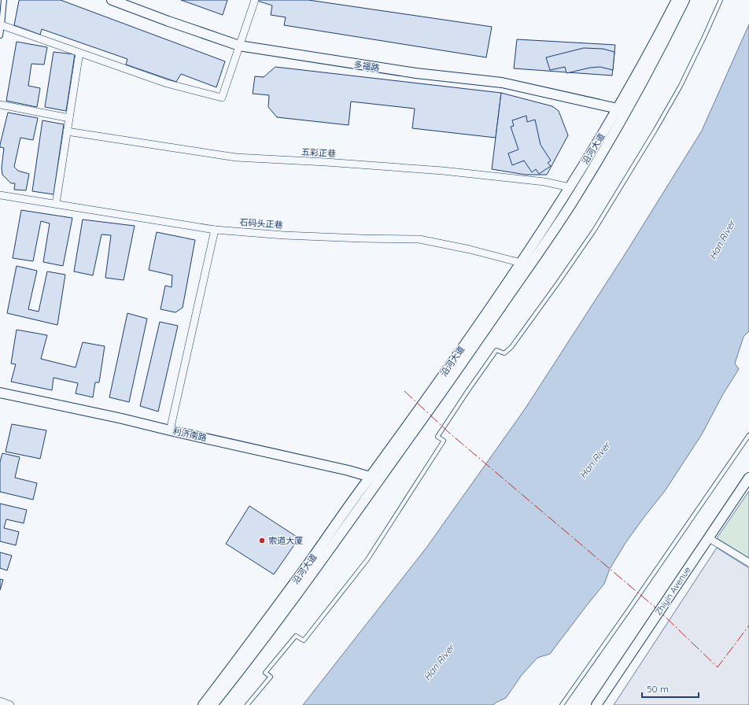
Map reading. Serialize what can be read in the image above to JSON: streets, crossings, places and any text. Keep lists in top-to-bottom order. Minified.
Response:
{"streets":{"main road":["多福路","沿河大道","利济南路","Zhiyin Avenue"],"street":["五彩正巷","石码头正巷"]},"crossings":[["多福路","沿河大道"],["沿河大道","五彩正巷"],["沿河大道","石码头正巷"],["沿河大道","利济南路"]],"water":["Han River"],"places":["索道大厦"],"scale_bar":"50 m"}
